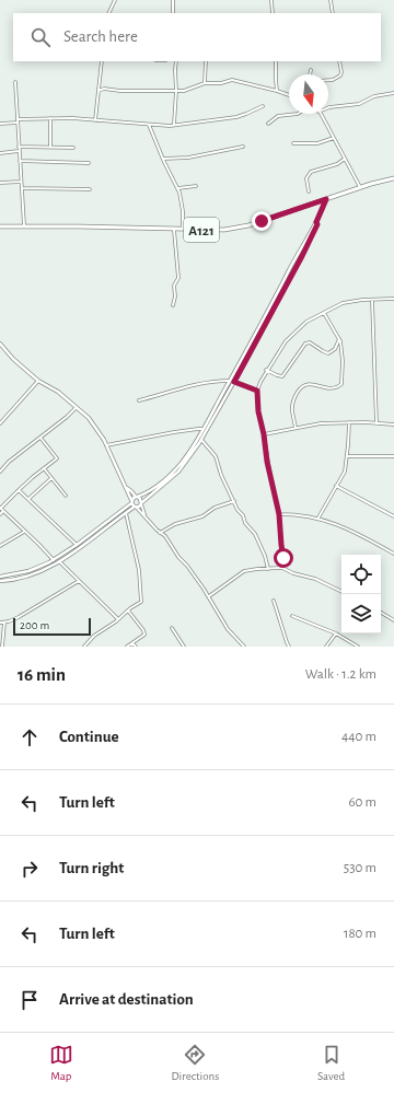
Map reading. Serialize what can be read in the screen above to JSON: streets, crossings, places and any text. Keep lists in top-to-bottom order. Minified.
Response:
{"streets":{"main road":["A121"]},"scale_bar":"200 m","north":"bottom","page":{"search":"Search here","scale":"200 m","heading":["16 min","Walk · 1.2 km"],"list":[["Continue","440 m"],["Turn left","60 m"],["Turn right","530 m"],["Turn left","180 m"],"Arrive at destination"],"nav":["Map","Directions","Saved"]}}
